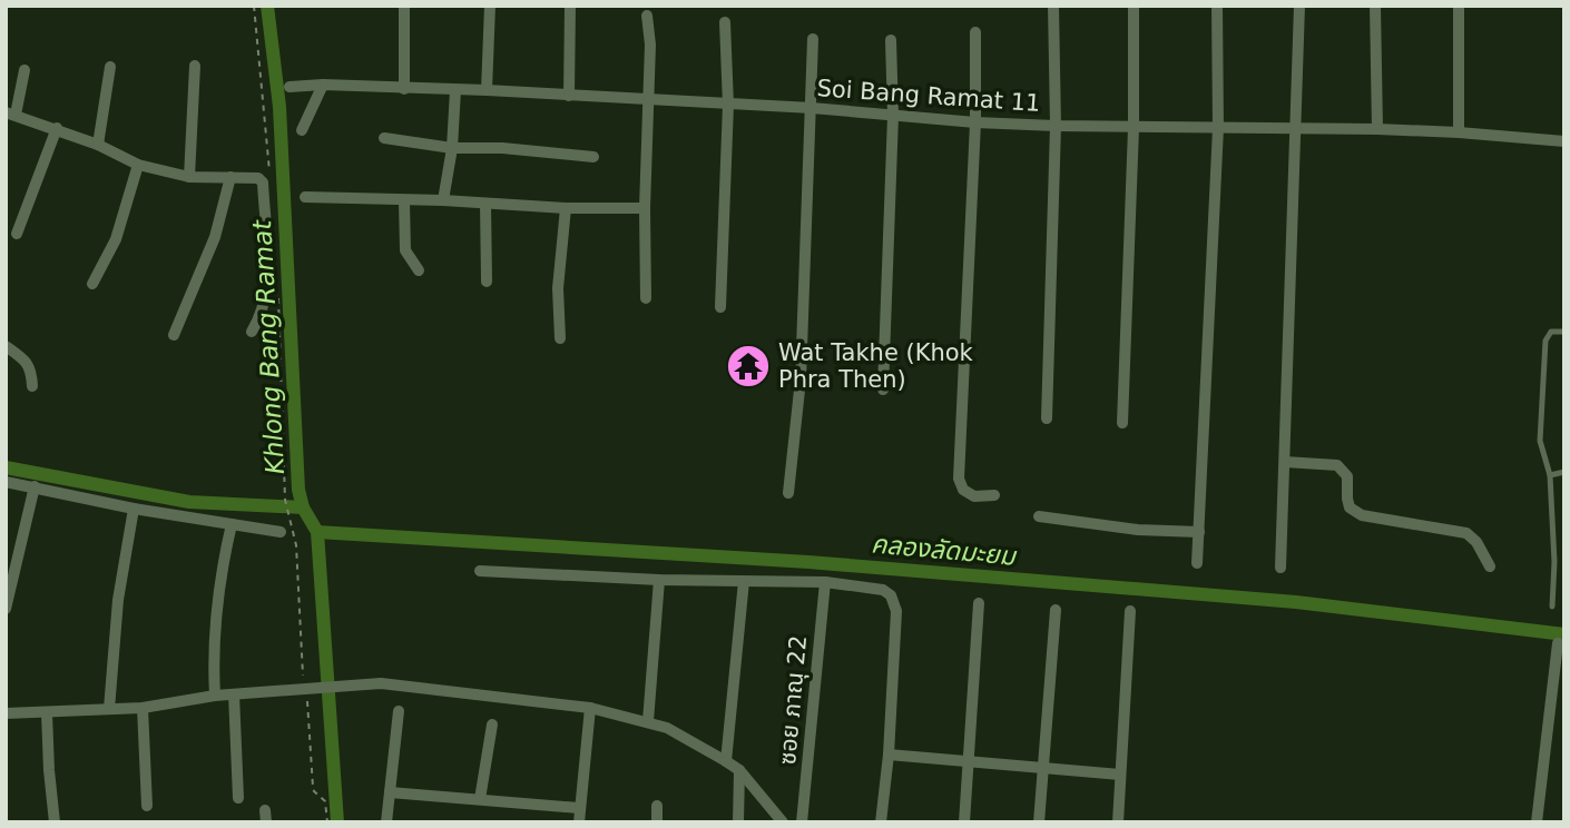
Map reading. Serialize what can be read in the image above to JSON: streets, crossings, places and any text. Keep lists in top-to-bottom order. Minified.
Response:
{"streets":{"street":["Soi Bang Ramat 11","ซอย ภาณุ 22"]},"water":["Khlong Bang Ramat","คลองลัดมะยม"],"places":{"temple":["Wat Takhe (Khok Phra Then)"]}}
